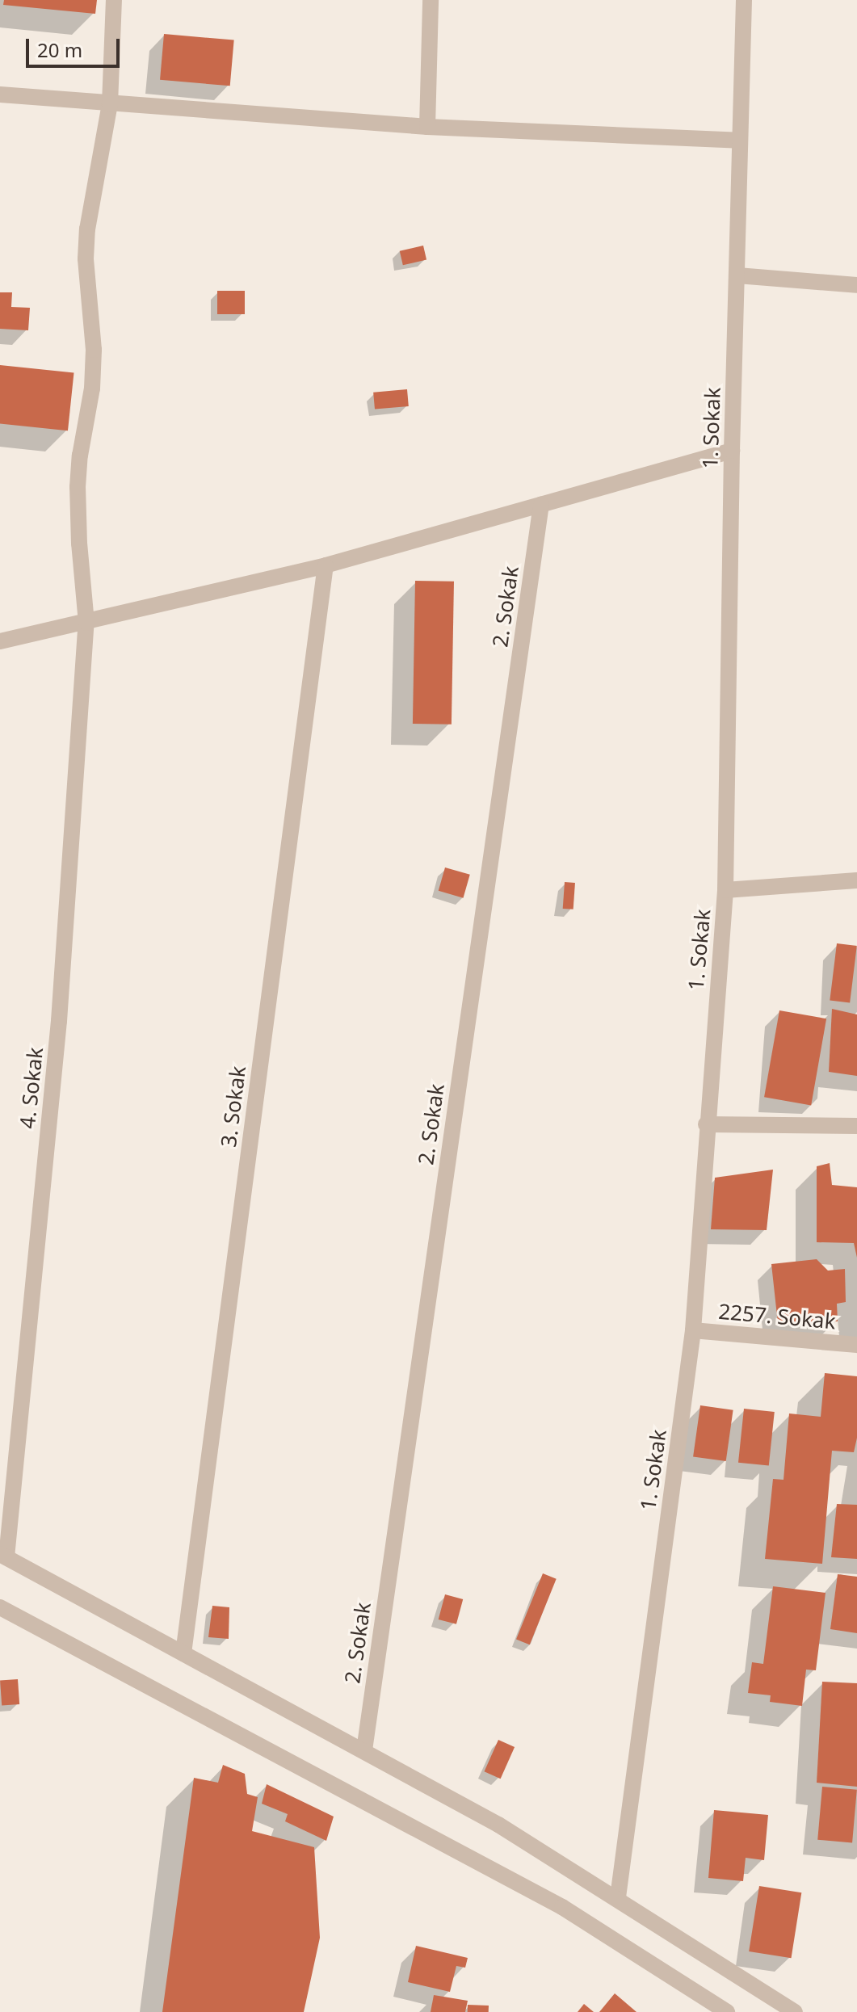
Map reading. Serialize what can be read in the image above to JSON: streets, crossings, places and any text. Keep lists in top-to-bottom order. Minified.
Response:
{"streets":{"street":["1. Sokak","2. Sokak","4. Sokak","3. Sokak","2257. Sokak"]},"crossings":[["1. Sokak","2257. Sokak"]],"scale_bar":"20 m"}
